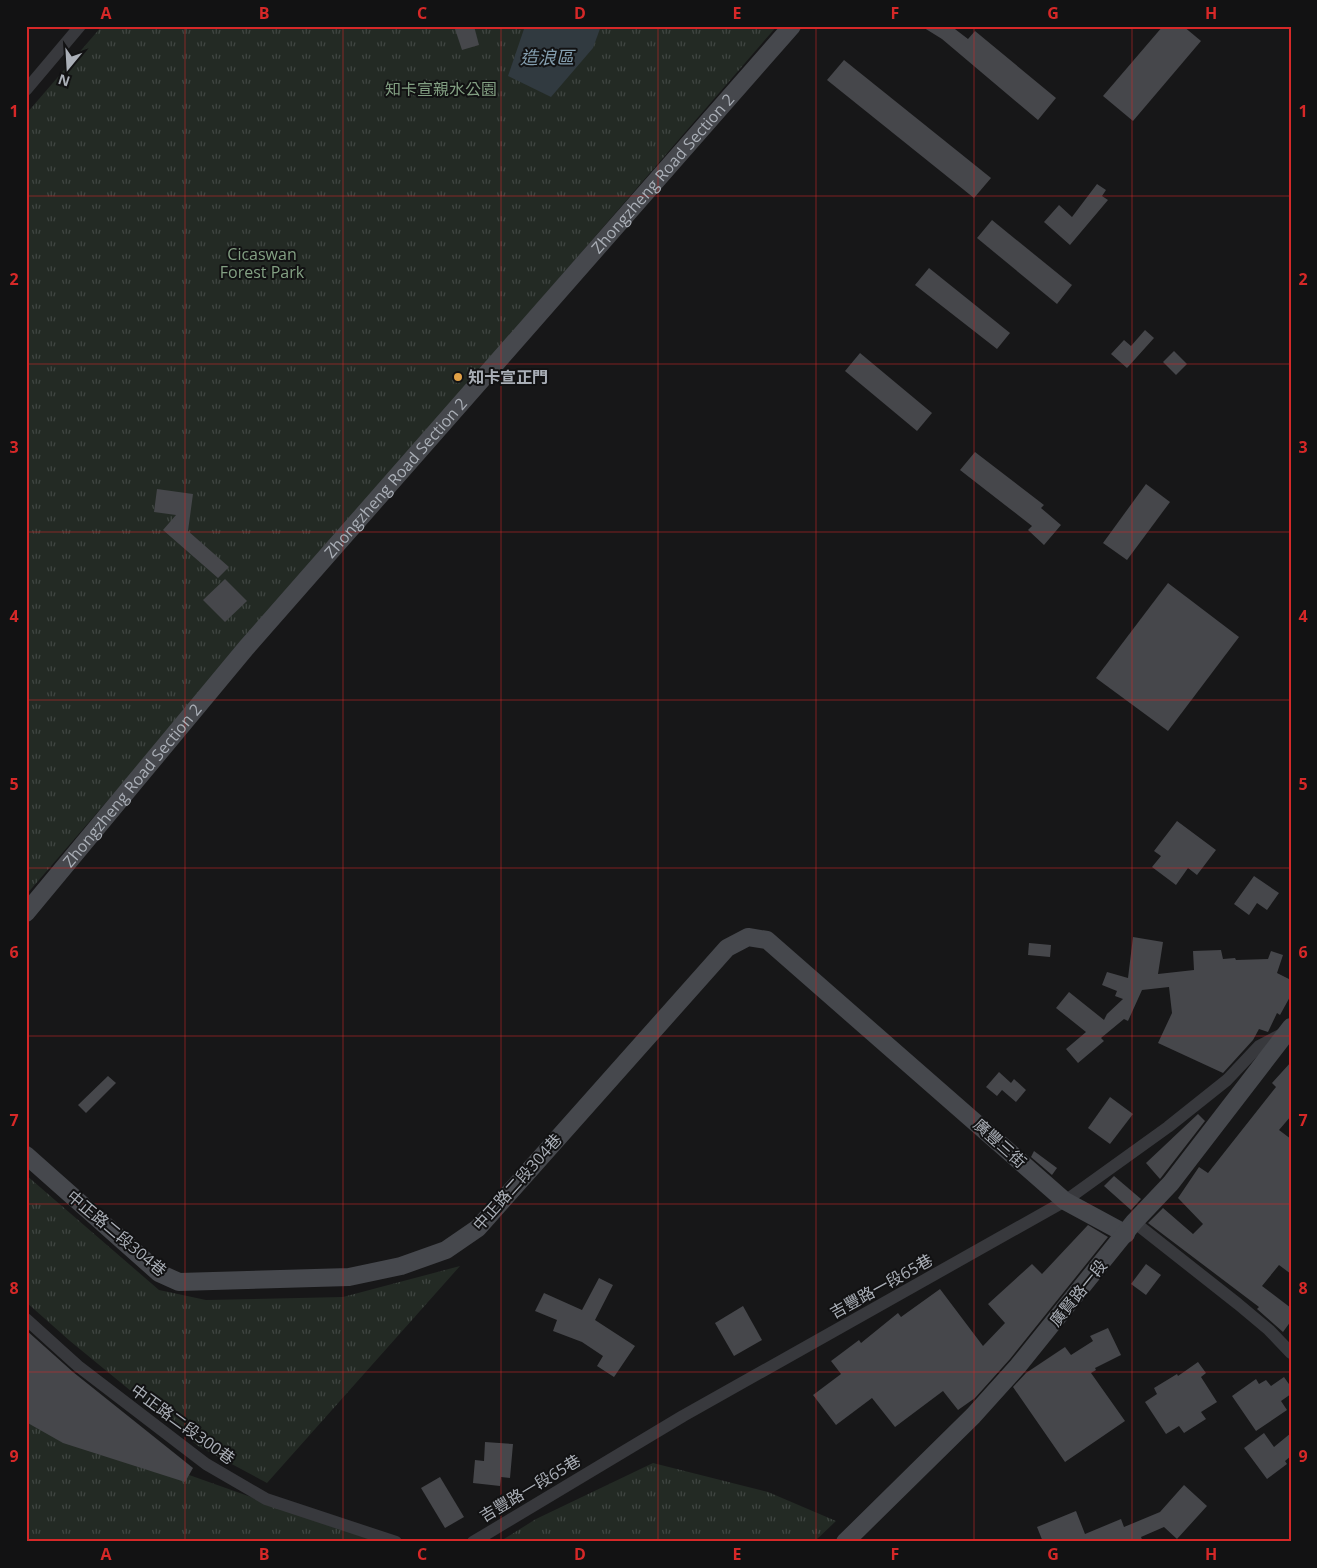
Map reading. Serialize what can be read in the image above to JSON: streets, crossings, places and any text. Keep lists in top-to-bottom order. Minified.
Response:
{"streets":{"street":["Zhongzheng Road Section 2","廣豐三街","中正路二段304巷","吉豐路一段65巷","廣賢路一段","中正路二段300巷"]},"crossings":[["廣豐三街","中正路二段304巷"],["廣豐三街","吉豐路一段65巷"],["廣豐三街","廣賢路一段"],["吉豐路一段65巷","廣賢路一段"]],"water":["造浪區"],"parks":["知卡宣親水公園","Cicaswan Forest Park"],"places":["知卡宣正門"],"north":"bottom","grid":{"columns":["A","B","C","D","E","F","G","H"],"rows":["1","2","3","4","5","6","7","8","9"]}}
